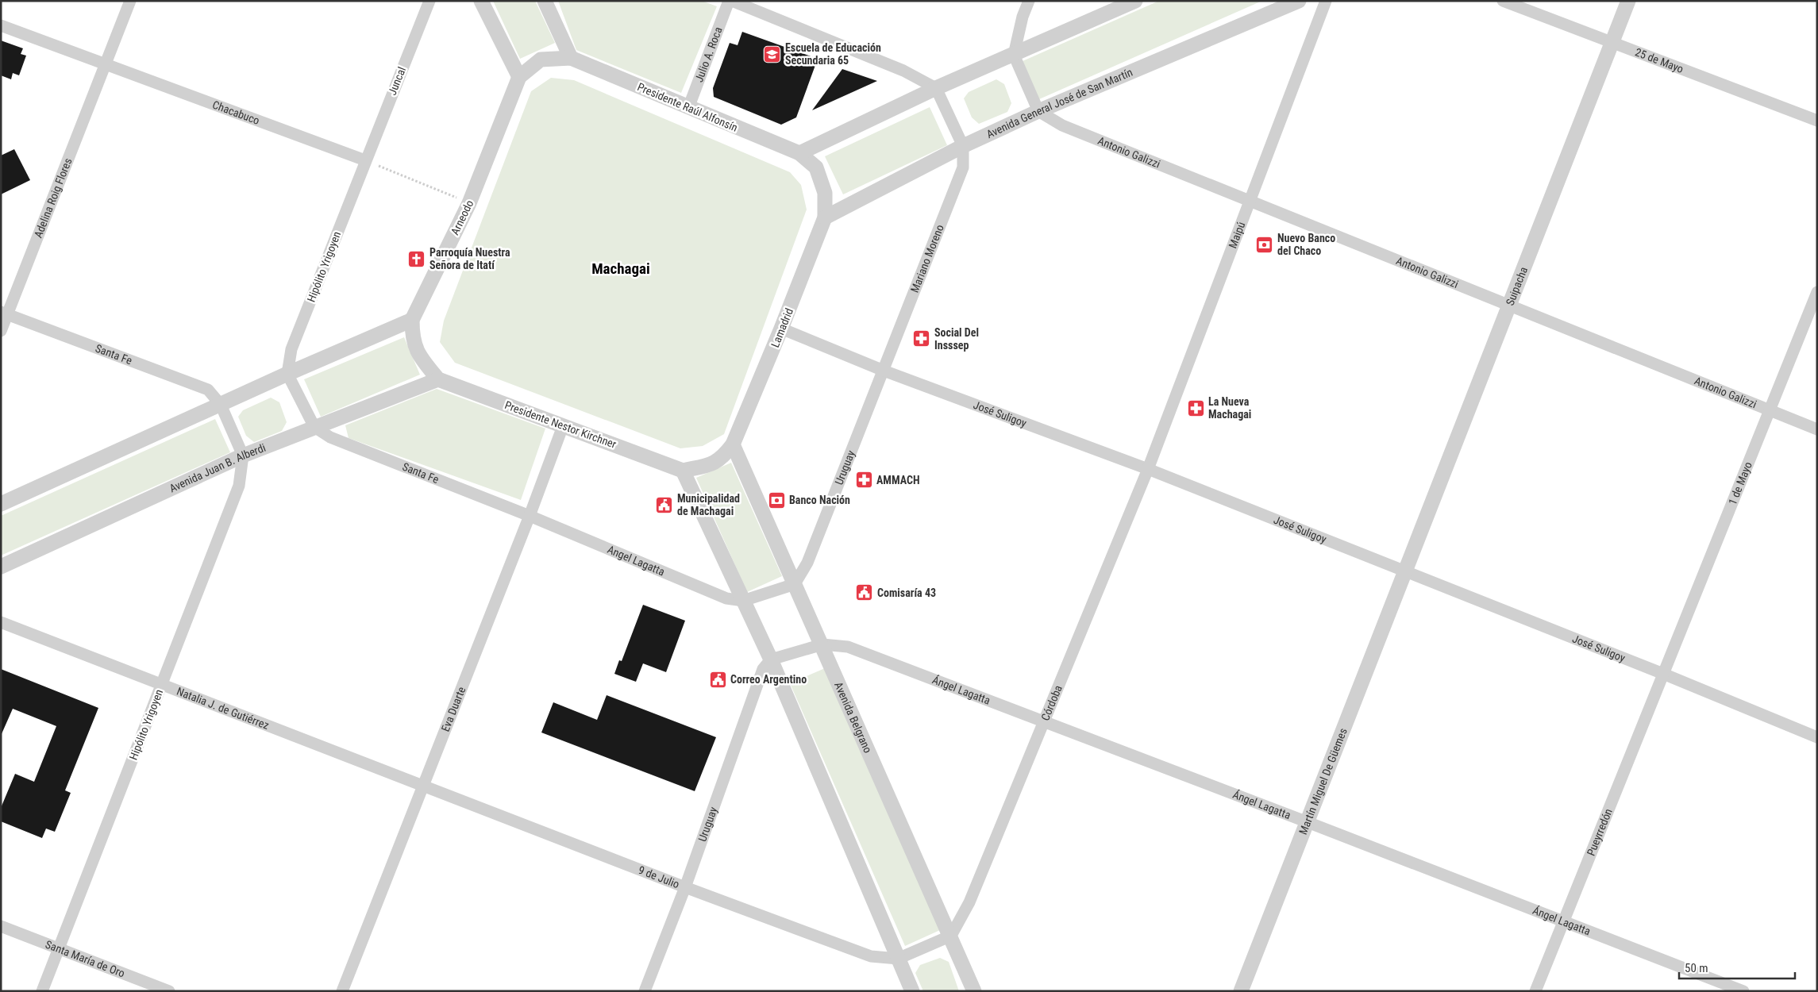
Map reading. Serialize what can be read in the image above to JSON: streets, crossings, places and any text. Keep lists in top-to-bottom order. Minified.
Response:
{"streets":{"street":["Julio A. Roca","25 de Mayo","Juncal","Avenida General José de San Martín","Presidente Raúl Alfonsín","Chacabuco","Antonio Galizzi","Adelina Roig Flores","Arneodo","Maipú","Mariano Moreno","Hipólito Yrigoyen","Suipacha","Lamadrid","Santa Fe","José Suligoy","Presidente Nestor Kirchner","Uruguay","Avenida Juan B. Alberdi","1 de Mayo","Angel Lagatta","Ángel Lagatta","Córdoba","Natalia J. de Gutiérrez","Eva Duarte","Avenida Belgrano","Martín Miguel De Güemes","Pueyrredón","9 de Julio","Santa María de Oro"]},"crossings":[["Julio A. Roca","Presidente Raúl Alfonsín"],["25 de Mayo","Suipacha"],["Juncal","Chacabuco"],["Juncal","Hipólito Yrigoyen"],["Avenida General José de San Martín","Antonio Galizzi"],["Avenida General José de San Martín","Mariano Moreno"],["Avenida General José de San Martín","Lamadrid"],["Presidente Raúl Alfonsín","Arneodo"],["Presidente Raúl Alfonsín","Lamadrid"],["Chacabuco","Adelina Roig Flores"],["Chacabuco","Hipólito Yrigoyen"],["Antonio Galizzi","Maipú"],["Antonio Galizzi","Suipacha"],["Antonio Galizzi","1 de Mayo"],["Adelina Roig Flores","Santa Fe"],["Arneodo","Presidente Nestor Kirchner"],["Maipú","José Suligoy"],["Maipú","Córdoba"],["Mariano Moreno","José Suligoy"],["Mariano Moreno","Uruguay"],["Hipólito Yrigoyen","Santa Fe"],["Hipólito Yrigoyen","Avenida Juan B. Alberdi"],["Hipólito Yrigoyen","Natalia J. de Gutiérrez"],["Hipólito Yrigoyen","Santa María de Oro"],["Suipacha","José Suligoy"],["Suipacha","Martín Miguel De Güemes"],["Lamadrid","José Suligoy"],["Lamadrid","Presidente Nestor Kirchner"],["Lamadrid","Avenida Belgrano"],["Santa Fe","Avenida Juan B. Alberdi"],["Santa Fe","Angel Lagatta"],["Santa Fe","Eva Duarte"],["José Suligoy","Uruguay"],["José Suligoy","1 de Mayo"],["José Suligoy","Córdoba"],["José Suligoy","Martín Miguel De Güemes"],["José Suligoy","Pueyrredón"],["Presidente Nestor Kirchner","Avenida Juan B. Alberdi"],["Presidente Nestor Kirchner","Eva Duarte"],["Uruguay","Avenida Belgrano"],["Uruguay","9 de Julio"],["1 de Mayo","Pueyrredón"],["Angel Lagatta","Eva Duarte"],["Ángel Lagatta","Córdoba"],["Ángel Lagatta","Avenida Belgrano"],["Ángel Lagatta","Martín Miguel De Güemes"],["Ángel Lagatta","Pueyrredón"],["Córdoba","Avenida Belgrano"],["Natalia J. de Gutiérrez","Eva Duarte"],["Natalia J. de Gutiérrez","9 de Julio"],["Eva Duarte","9 de Julio"]],"districts":["Machagai"],"places":{"school or university":["Escuela de Educación Secundaria 65"],"bank":["Nuevo Banco del Chaco","Banco Nación"],"church":["Parroquía Nuestra Señora de Itatí"],"pharmacy":["Social Del Insssep","La Nueva Machagai","AMMACH"],"public building":["Municipalidad de Machagai","Comisaría 43","Correo Argentino"]},"scale_bar":"50 m"}
